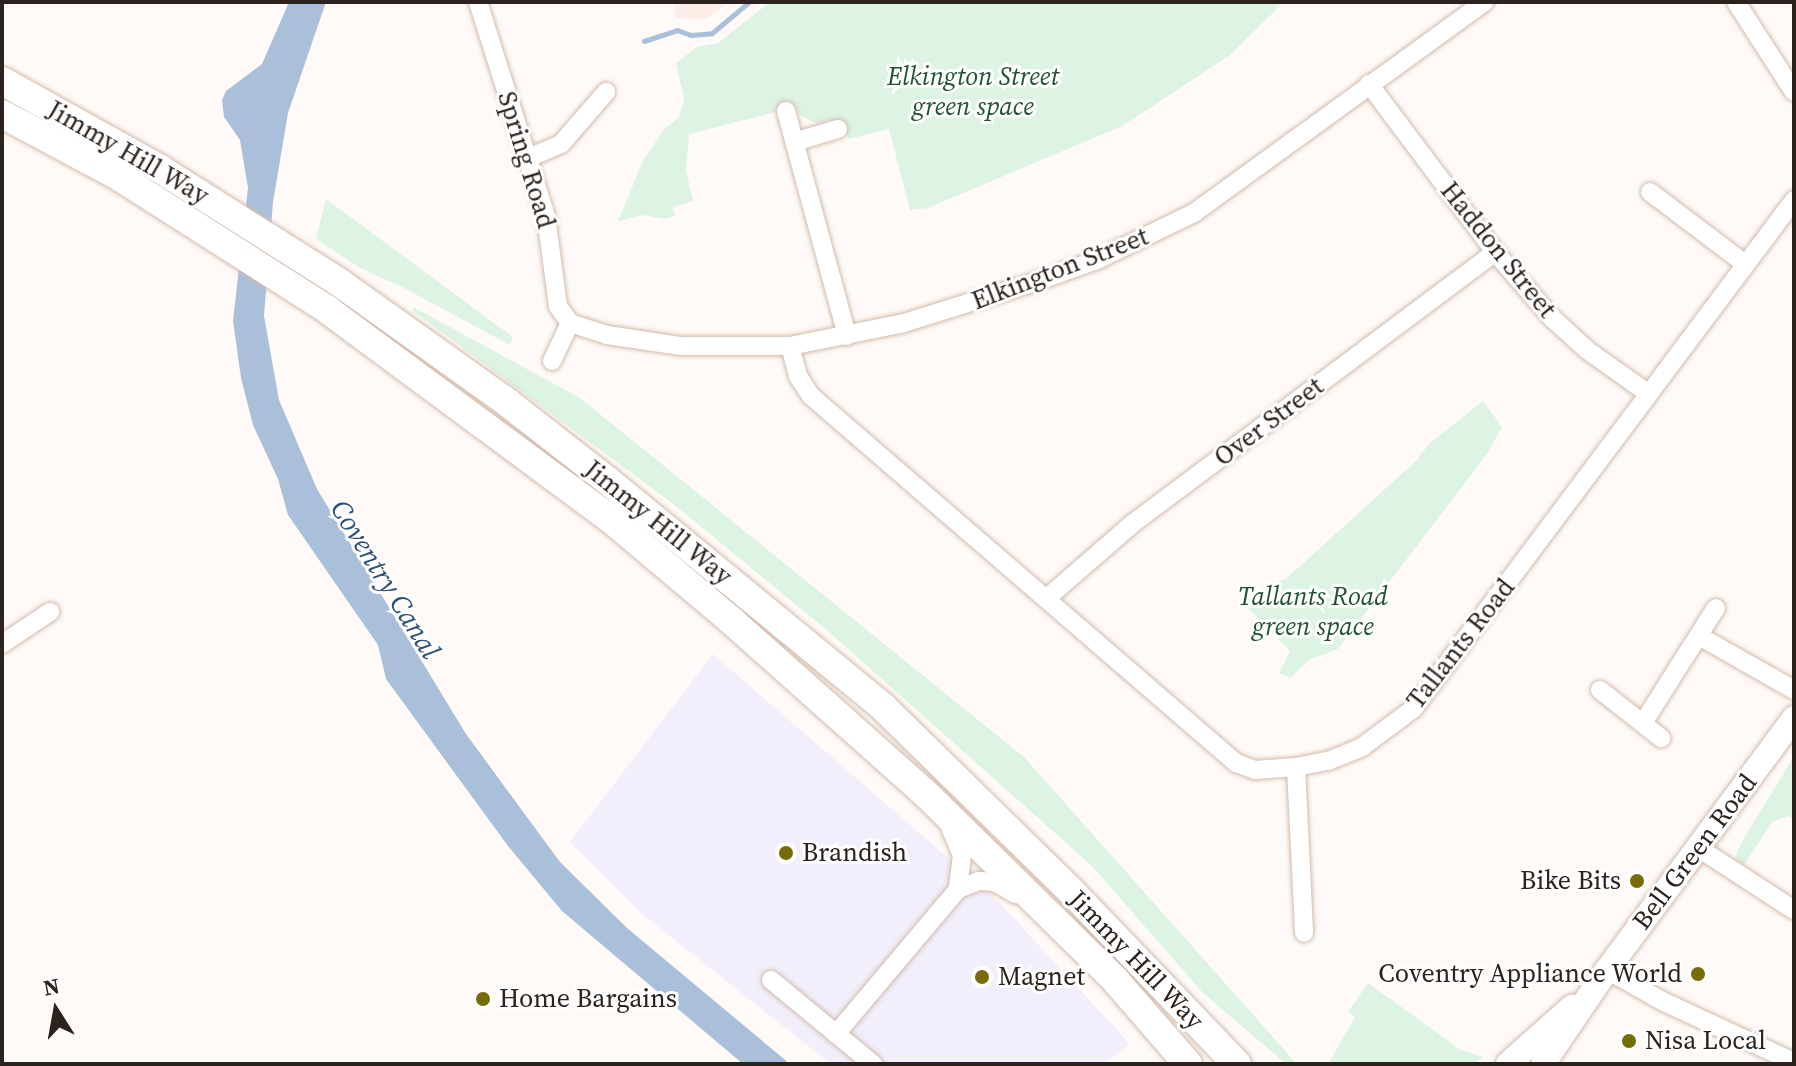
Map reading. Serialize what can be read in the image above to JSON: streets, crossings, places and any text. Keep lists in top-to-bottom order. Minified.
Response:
{"streets":{"highway":["Jimmy Hill Way"],"main road":["Bell Green Road"],"street":["Spring Road","Haddon Street","Elkington Street","Over Street","Tallants Road"]},"crossings":[["Spring Road","Elkington Street"],["Haddon Street","Elkington Street"],["Haddon Street","Over Street"],["Haddon Street","Tallants Road"],["Elkington Street","Tallants Road"],["Over Street","Tallants Road"]],"water":["Coventry Canal"],"parks":["Elkington Street green space","Tallants Road green space"],"places":["Brandish","Bike Bits","Coventry Appliance World","Magnet","Home Bargains","Nisa Local"],"north":"top"}
